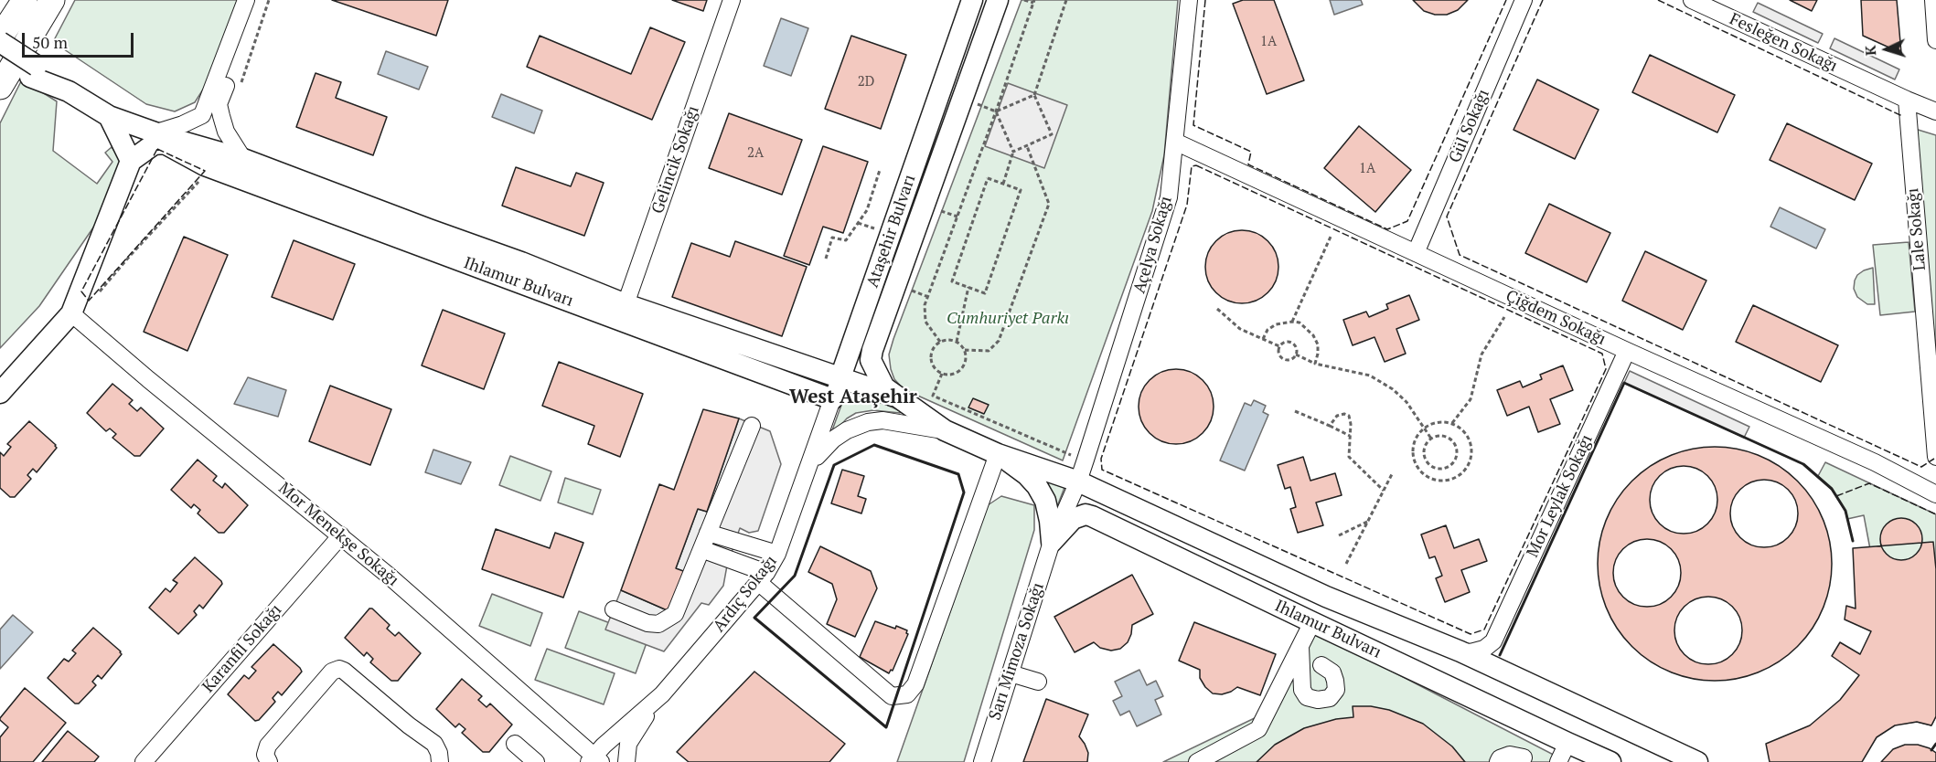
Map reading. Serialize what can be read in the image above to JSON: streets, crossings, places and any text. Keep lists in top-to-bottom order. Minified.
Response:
{"streets":{"main road":["Ataşehir Bulvarı","Ihlamur Bulvarı"],"street":["Fesleğen Sokağı","Gül Sokağı","Gelincik Sokağı","Lale Sokağı","Açelya Sokağı","Çiğdem Sokağı","Mor Leylak Sokağı","Mor Menekşe Sokağı","Ardıç Sokağı","Karanfil Sokağı","Sarı Mimoza Sokağı"]},"crossings":[["Fesleğen Sokağı","Lale Sokağı"],["Gül Sokağı","Çiğdem Sokağı"],["Gelincik Sokağı","Ihlamur Bulvarı"],["Ataşehir Bulvarı","Ihlamur Bulvarı"],["Ataşehir Bulvarı","Ardıç Sokağı"],["Açelya Sokağı","Ihlamur Bulvarı"],["Açelya Sokağı","Çiğdem Sokağı"],["Açelya Sokağı","Sarı Mimoza Sokağı"],["Ihlamur Bulvarı","Mor Leylak Sokağı"],["Ihlamur Bulvarı","Ardıç Sokağı"],["Ihlamur Bulvarı","Sarı Mimoza Sokağı"],["Çiğdem Sokağı","Mor Leylak Sokağı"],["Mor Menekşe Sokağı","Ardıç Sokağı"],["Mor Menekşe Sokağı","Karanfil Sokağı"]],"districts":["West Ataşehir"],"parks":["Cumhuriyet Parkı"],"house_numbers":["1A","2D","2A","1A"],"scale_bar":"50 m","north":"left"}
